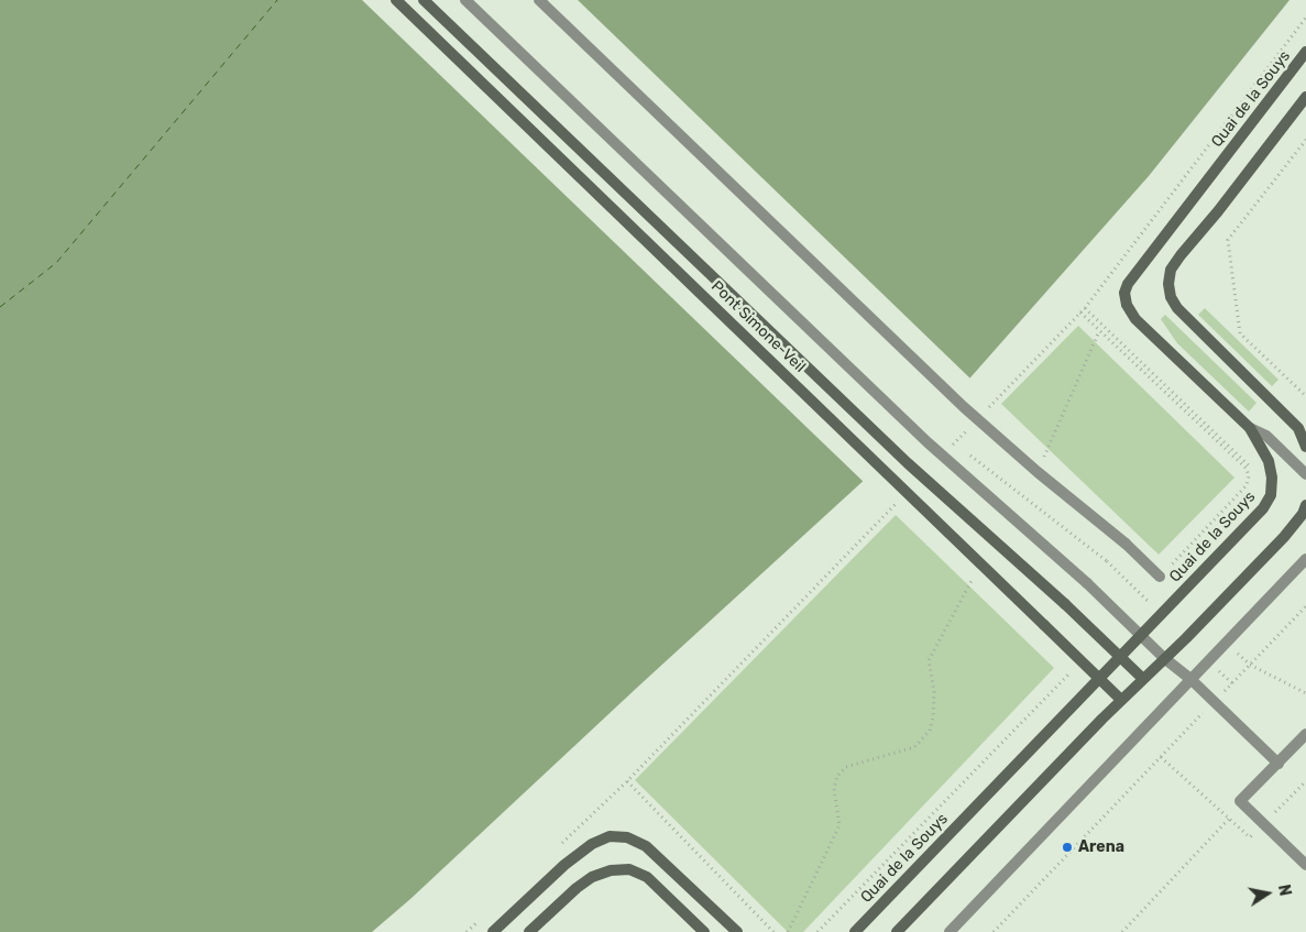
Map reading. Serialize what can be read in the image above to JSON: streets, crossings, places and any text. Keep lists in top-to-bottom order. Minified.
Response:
{"streets":{"main road":["Quai de la Souys","Pont Simone-Veil"]},"crossings":[["Quai de la Souys","Pont Simone-Veil"]],"places":["Arena"],"north":"right"}
